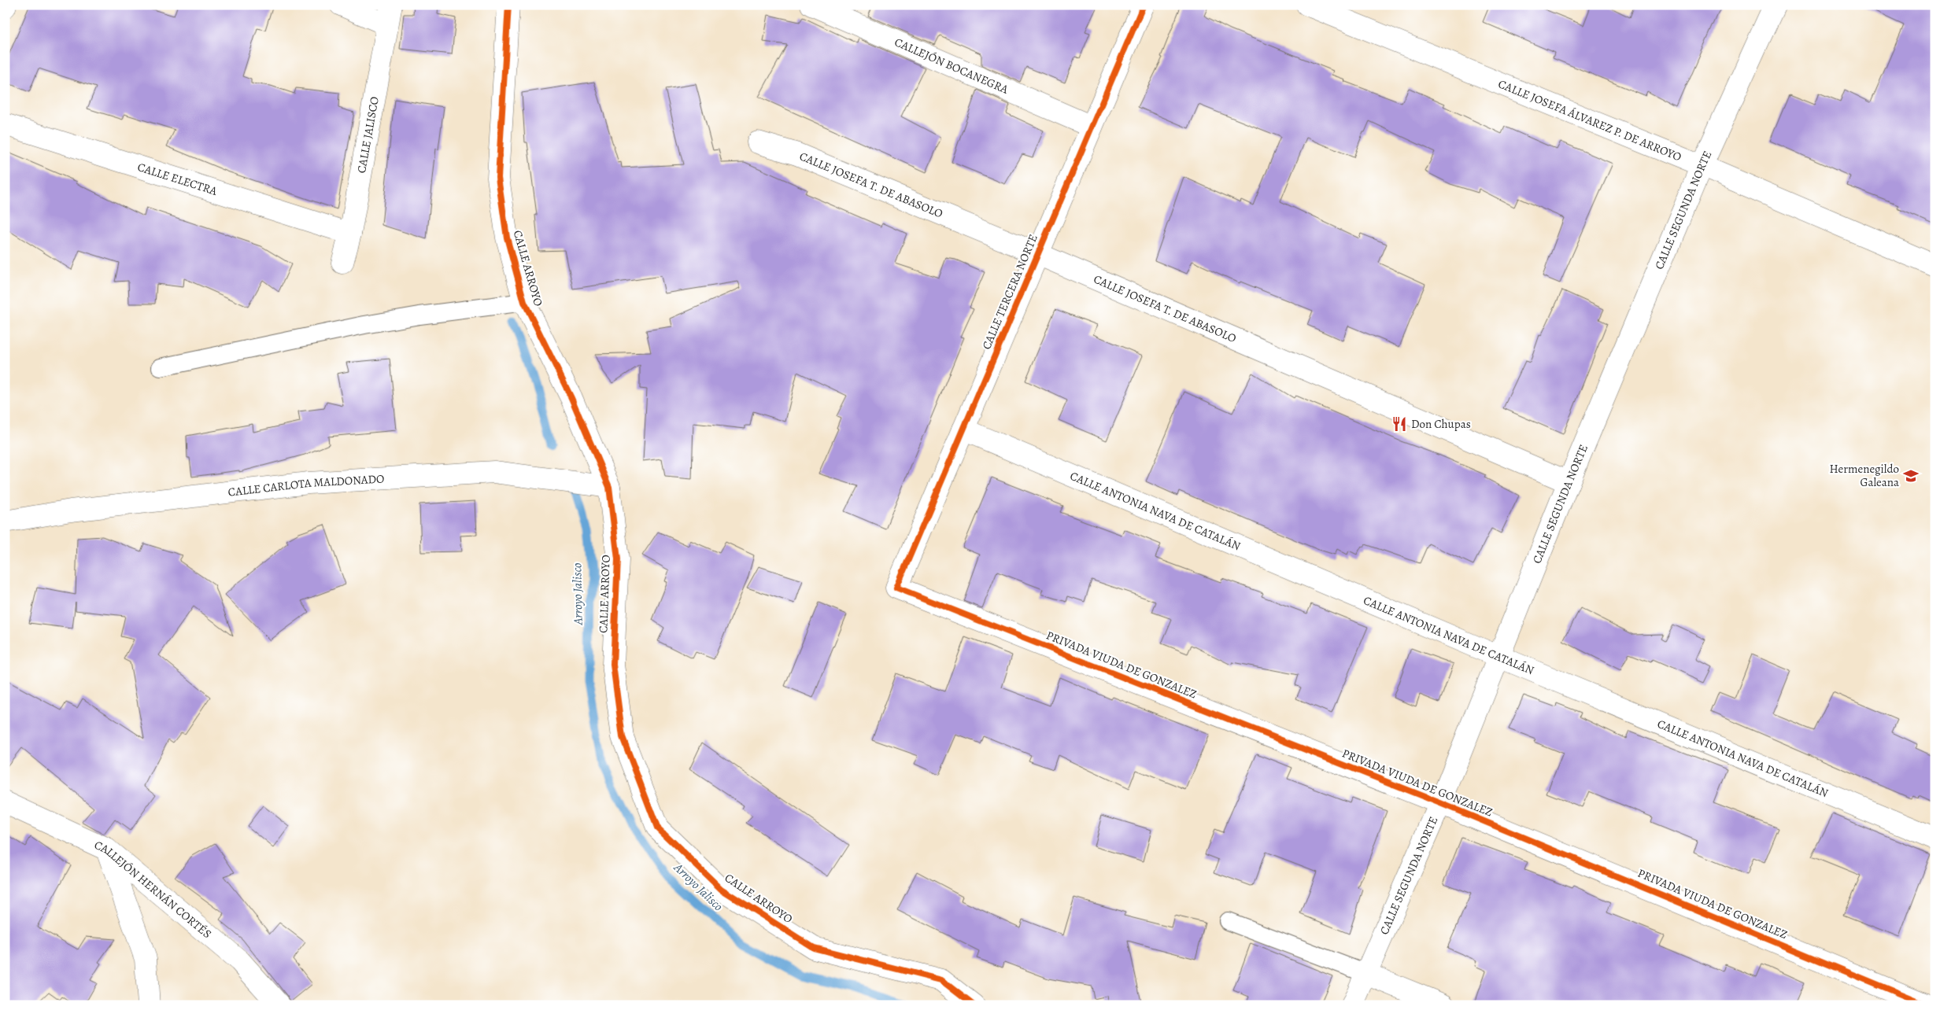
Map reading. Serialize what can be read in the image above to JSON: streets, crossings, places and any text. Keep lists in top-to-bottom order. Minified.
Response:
{"streets":{"street":["CALLEJÓN BOCANEGRA","CALLE JOSEFA ÁLVAREZ P. DE ARROYO","CALLE JALISCO","CALLE ELECTRA","CALLE JOSEFA T. DE ABASOLO","CALLE SEGUNDA NORTE","CALLE ARROYO","CALLE TERCERA NORTE","CALLE CARLOTA MALDONADO","CALLE ANTONIA NAVA DE CATALÁN","PRIVADA VIUDA DE GONZALEZ","CALLEJÓN HERNÁN CORTÉS"]},"crossings":[["CALLEJÓN BOCANEGRA","CALLE TERCERA NORTE"],["CALLE JOSEFA ÁLVAREZ P. DE ARROYO","CALLE SEGUNDA NORTE"],["CALLE JALISCO","CALLE ELECTRA"],["CALLE JOSEFA T. DE ABASOLO","CALLE SEGUNDA NORTE"],["CALLE JOSEFA T. DE ABASOLO","CALLE TERCERA NORTE"],["CALLE SEGUNDA NORTE","CALLE ANTONIA NAVA DE CATALÁN"],["CALLE SEGUNDA NORTE","PRIVADA VIUDA DE GONZALEZ"],["CALLE ARROYO","CALLE CARLOTA MALDONADO"],["CALLE TERCERA NORTE","CALLE ANTONIA NAVA DE CATALÁN"],["CALLE TERCERA NORTE","PRIVADA VIUDA DE GONZALEZ"]],"water":["Arroyo Jalisco"],"places":{"restaurant":["Don Chupas"],"school or university":["Hermenegildo Galeana"]}}
